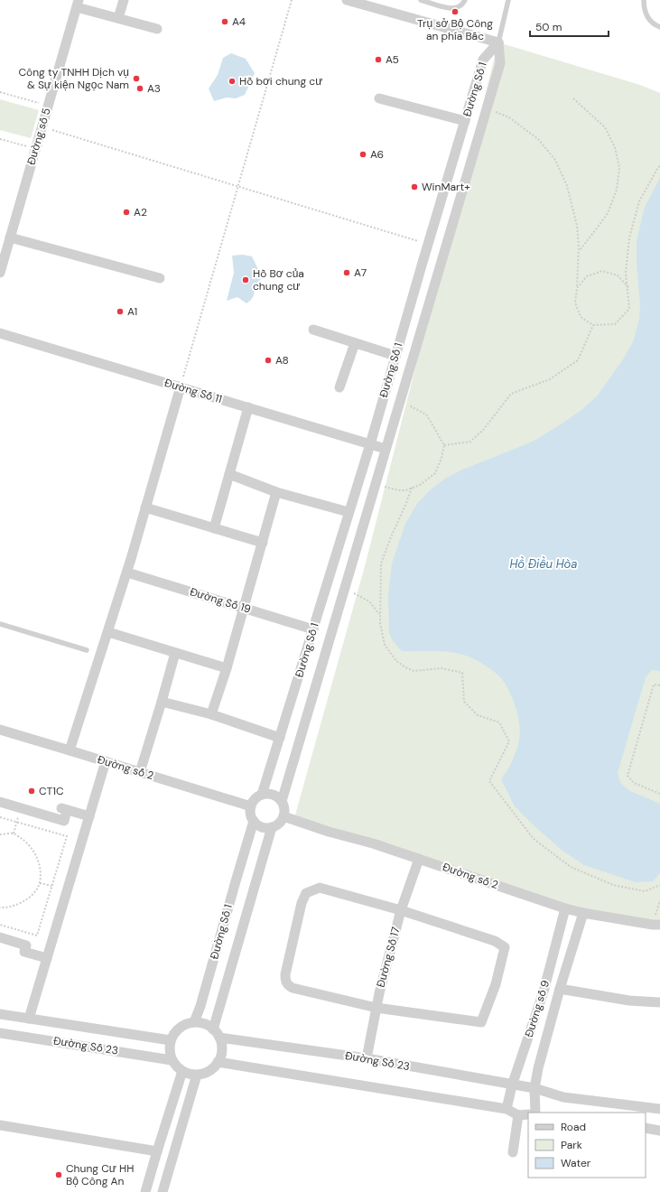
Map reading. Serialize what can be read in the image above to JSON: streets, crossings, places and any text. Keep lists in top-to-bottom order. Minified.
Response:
{"streets":{"street":["Đường Số 1","Đường số 5","Đường Số 11","Đường Số 19","Đường số 2","Đường Số 17","Đường số 9","Đường Số 23"]},"crossings":[["Đường Số 1","Đường Số 11"],["Đường Số 1","Đường Số 19"],["Đường Số 1","Đường số 2"],["Đường Số 1","Đường Số 23"],["Đường số 2","Đường Số 17"],["Đường số 2","Đường số 9"],["Đường Số 17","Đường Số 23"],["Đường số 9","Đường Số 23"]],"water":["Hồ Điều Hòa"],"places":["Trụ sở Bộ Công an phía Bắc","A4","A5","Công ty TNHH Dịch vụ & Sự kiện Ngọc Nam","Hồ bơi chung cư","A3","A6","WinMart+","A2","A7","Hồ Bơ của chung cư","A1","A8","CT1C","Chung Cư HH Bộ Công An"],"legend":["Road","Park","Water"],"scale_bar":"50 m"}
